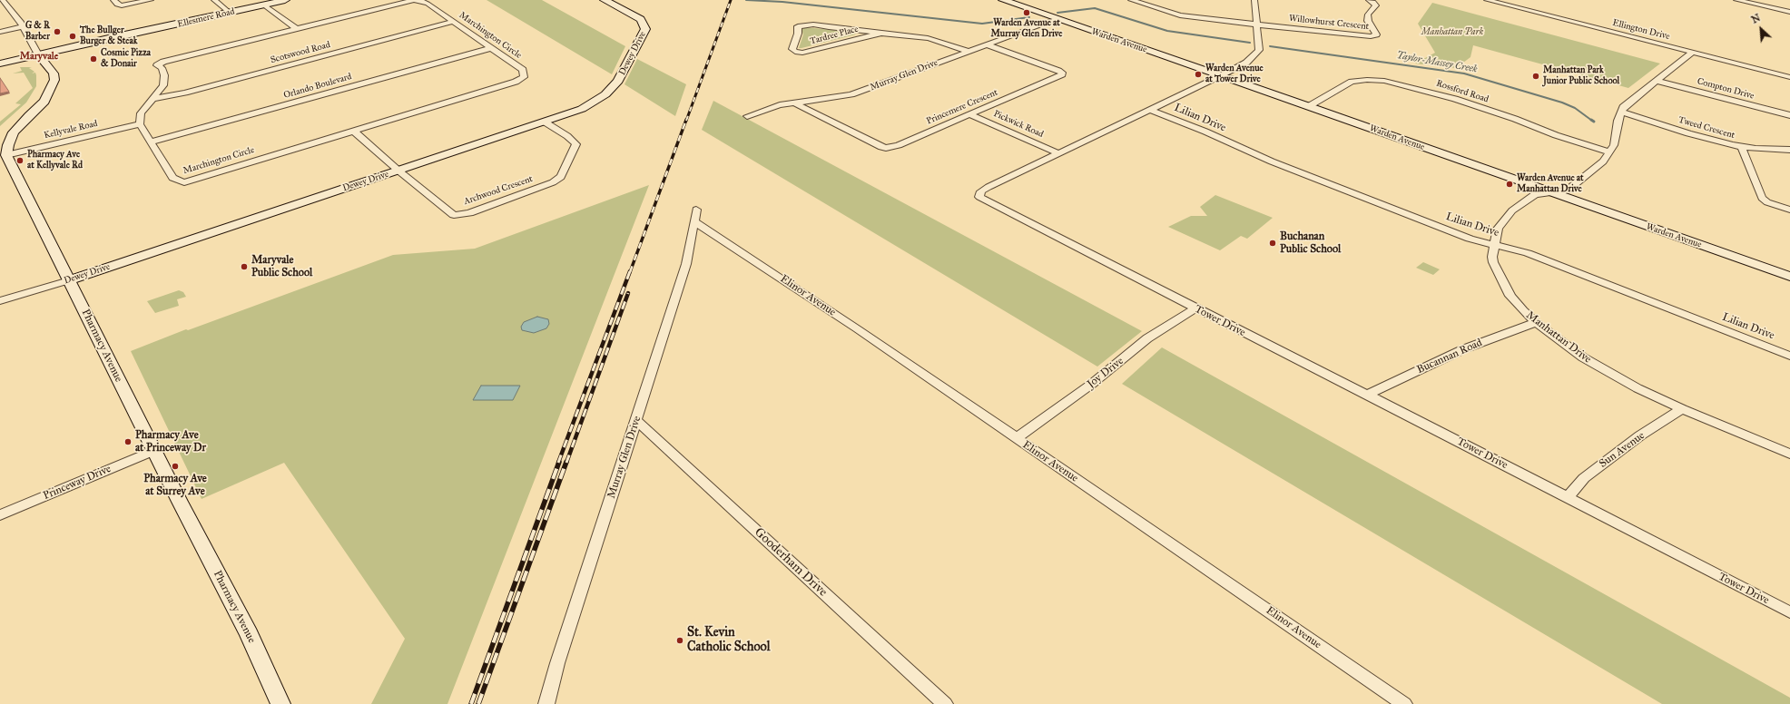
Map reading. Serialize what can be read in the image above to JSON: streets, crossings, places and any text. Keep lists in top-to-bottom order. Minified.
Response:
{"streets":{"street":["Ellesmere Road","Willowhurst Crescent","Ellington Drive","Marchington Circle","Tardree Place","Warden Avenue","Scotswood Road","Dewey Drive","Murray Glen Drive","Orlando Boulevard","Compton Drive","Rossford Road","Princemere Crescent","Lilian Drive","Pickwick Road","Tweed Crescent","Kellyvale Road","Archwood Crescent","Elinor Avenue","Tower Drive","Manhattan Drive","Pharmacy Avenue","Bucannan Road","Joy Drive","Sun Avenue","Princeway Drive","Gooderham Drive"]},"crossings":[["Willowhurst Crescent","Tower Drive"],["Ellington Drive","Manhattan Drive"],["Marchington Circle","Scotswood Road"],["Marchington Circle","Orlando Boulevard"],["Marchington Circle","Kellyvale Road"],["Marchington Circle","Archwood Crescent"],["Tardree Place","Murray Glen Drive"],["Warden Avenue","Murray Glen Drive"],["Warden Avenue","Rossford Road"],["Warden Avenue","Tower Drive"],["Warden Avenue","Manhattan Drive"],["Dewey Drive","Archwood Crescent"],["Dewey Drive","Pharmacy Avenue"],["Murray Glen Drive","Princemere Crescent"],["Murray Glen Drive","Elinor Avenue"],["Murray Glen Drive","Gooderham Drive"],["Compton Drive","Manhattan Drive"],["Rossford Road","Manhattan Drive"],["Princemere Crescent","Pickwick Road"],["Lilian Drive","Tower Drive"],["Lilian Drive","Manhattan Drive"],["Pickwick Road","Tower Drive"],["Tweed Crescent","Manhattan Drive"],["Kellyvale Road","Pharmacy Avenue"],["Elinor Avenue","Joy Drive"],["Tower Drive","Bucannan Road"],["Tower Drive","Joy Drive"],["Tower Drive","Sun Avenue"],["Manhattan Drive","Bucannan Road"],["Manhattan Drive","Sun Avenue"],["Pharmacy Avenue","Princeway Drive"]],"districts":["Maryvale"],"water":["Taylor-Massey Creek"],"parks":["Manhattan Park"],"places":["Warden Avenue at Murray Glen Drive","G & R Barber","The Bullger Burger & Steak","Cosmic Pizza & Donair","Warden Avenue at Tower Drive","Manhattan Park Junior Public School","Pharmacy Ave at Kellyvale Rd","Warden Avenue at Manhattan Drive","Buchanan Public School","Maryvale Public School","Pharmacy Ave at Princeway Dr","Pharmacy Ave at Surrey Ave","St. Kevin Catholic School"],"north":"top left"}
